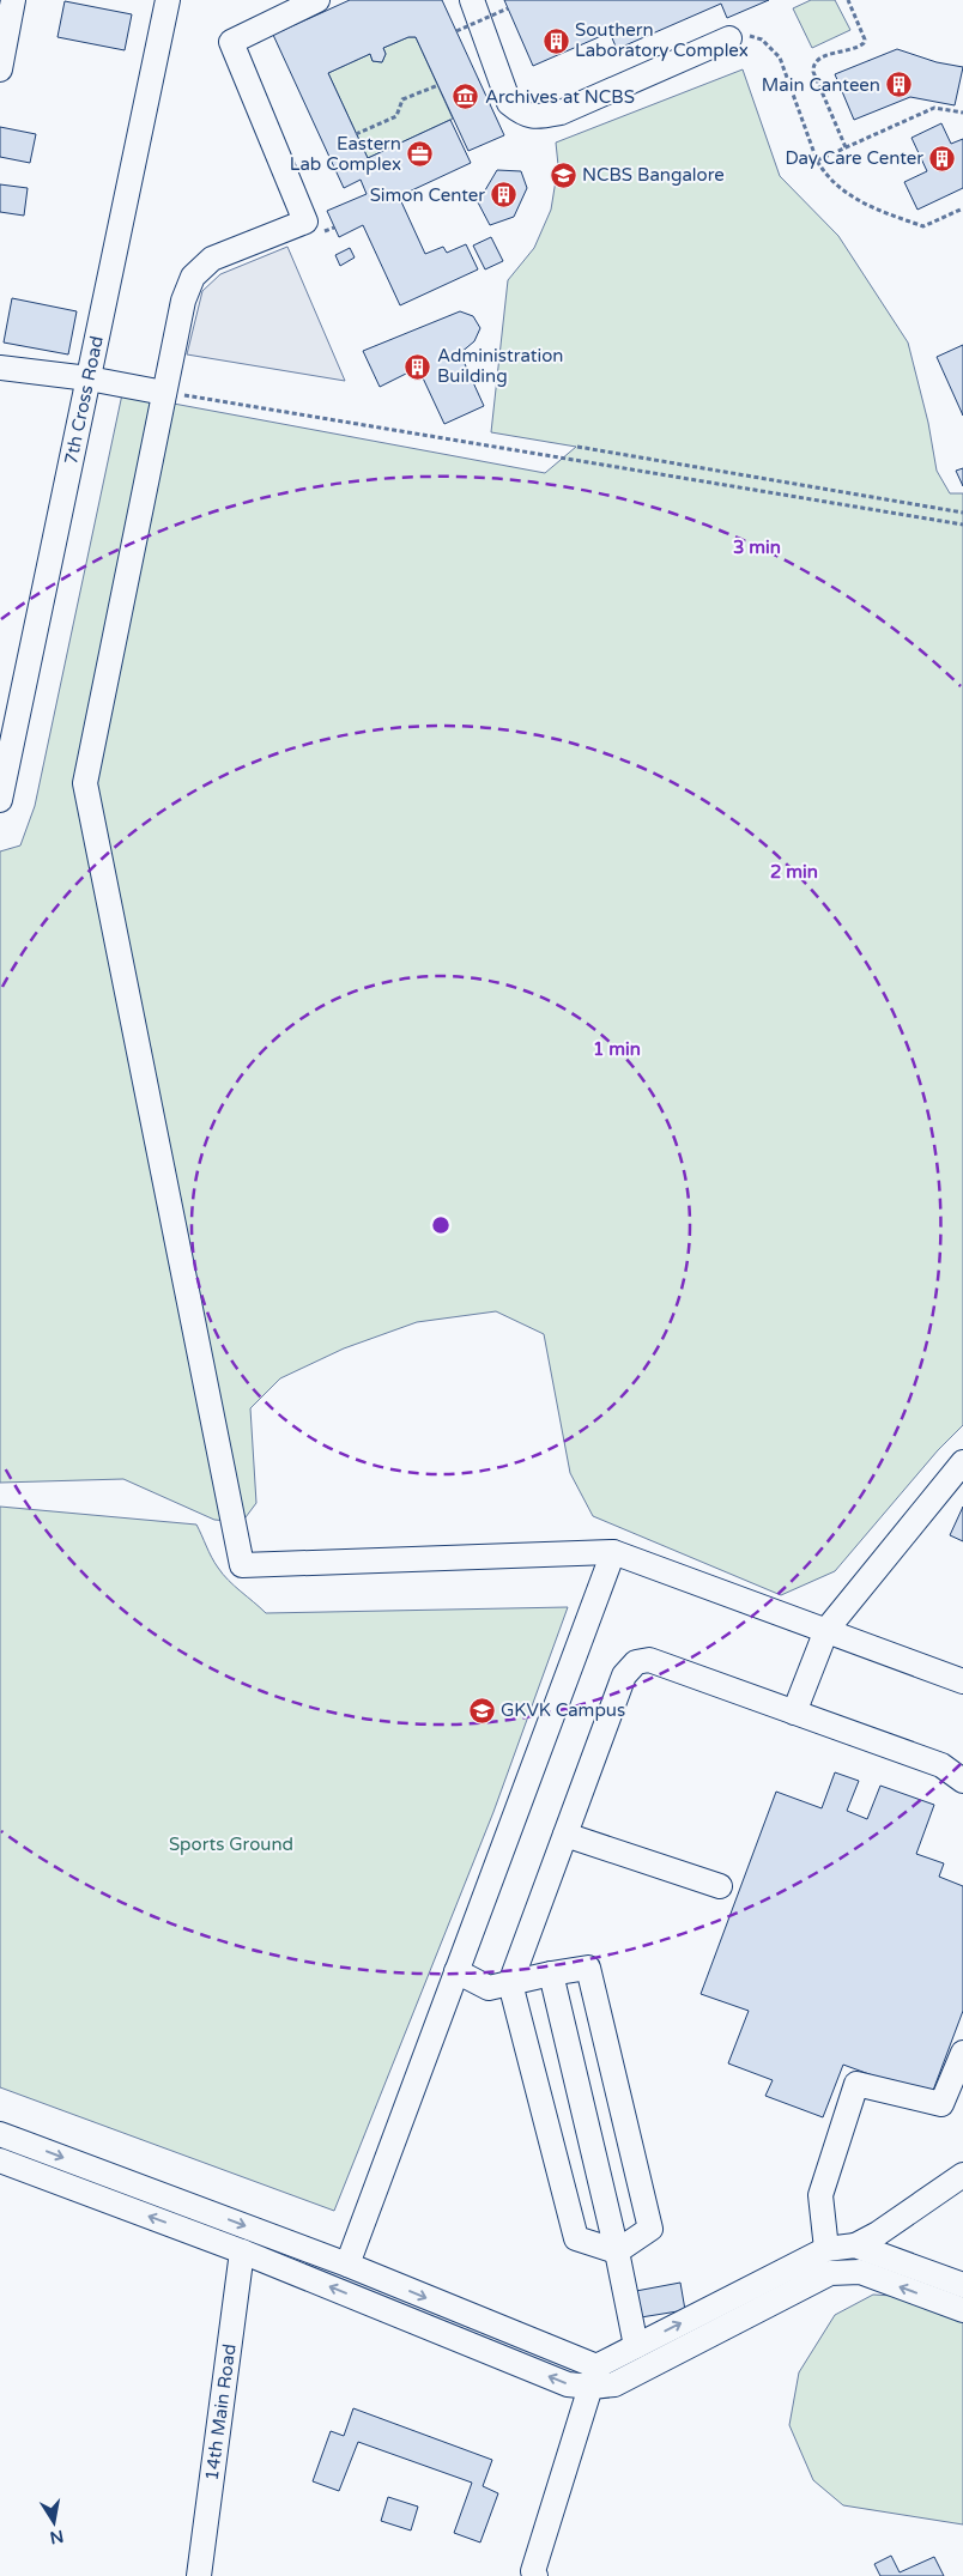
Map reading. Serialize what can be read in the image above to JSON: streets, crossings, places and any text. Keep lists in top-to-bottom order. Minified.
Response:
{"streets":{"street":["7th Cross Road","14th Main Road"]},"parks":["Sports Ground"],"places":{"building":["Southern Laboratory Complex","Main Canteen","Day Care Center","Simon Center","Administration Building"],"museum":["Archives at NCBS"],"office":["Eastern Lab Complex"],"school or university":["NCBS Bangalore","GKVK Campus"]},"north":"bottom","rings":["3 min","2 min","1 min"]}
